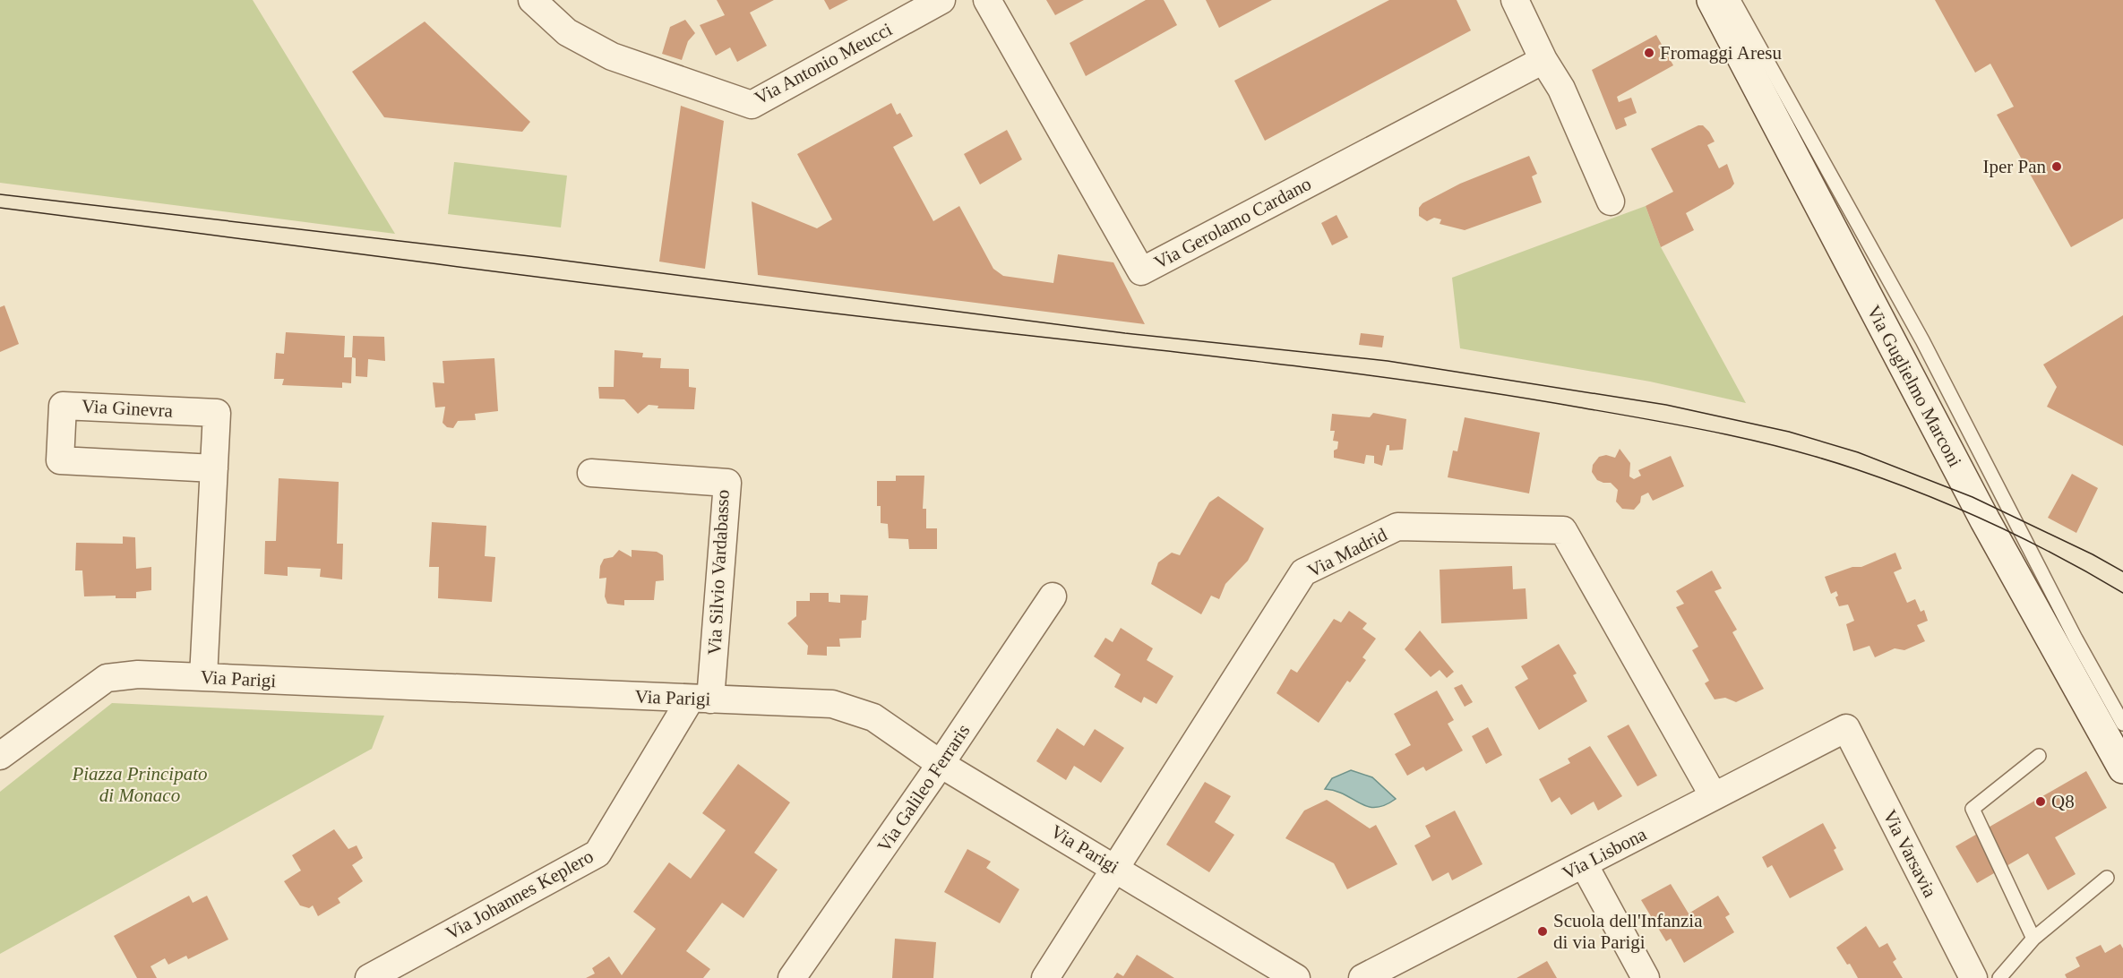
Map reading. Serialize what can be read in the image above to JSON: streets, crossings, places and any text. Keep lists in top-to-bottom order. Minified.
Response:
{"streets":{"main road":["Via Guglielmo Marconi"],"street":["Via Antonio Meucci","Via Gerolamo Cardano","Via Ginevra","Via Madrid","Via Silvio Vardabasso","Via Parigi","Via Galileo Ferraris","Via Lisbona","Via Varsavia","Via Johannes Keplero"]},"crossings":[["Via Ginevra","Via Parigi"],["Via Madrid","Via Parigi"],["Via Madrid","Via Lisbona"],["Via Silvio Vardabasso","Via Parigi"],["Via Silvio Vardabasso","Via Johannes Keplero"],["Via Parigi","Via Galileo Ferraris"],["Via Parigi","Via Johannes Keplero"],["Via Lisbona","Via Varsavia"]],"parks":["Piazza Principato di Monaco"],"places":["Fromaggi Aresu","Iper Pan","Q8","Scuola dell'Infanzia di via Parigi"]}
